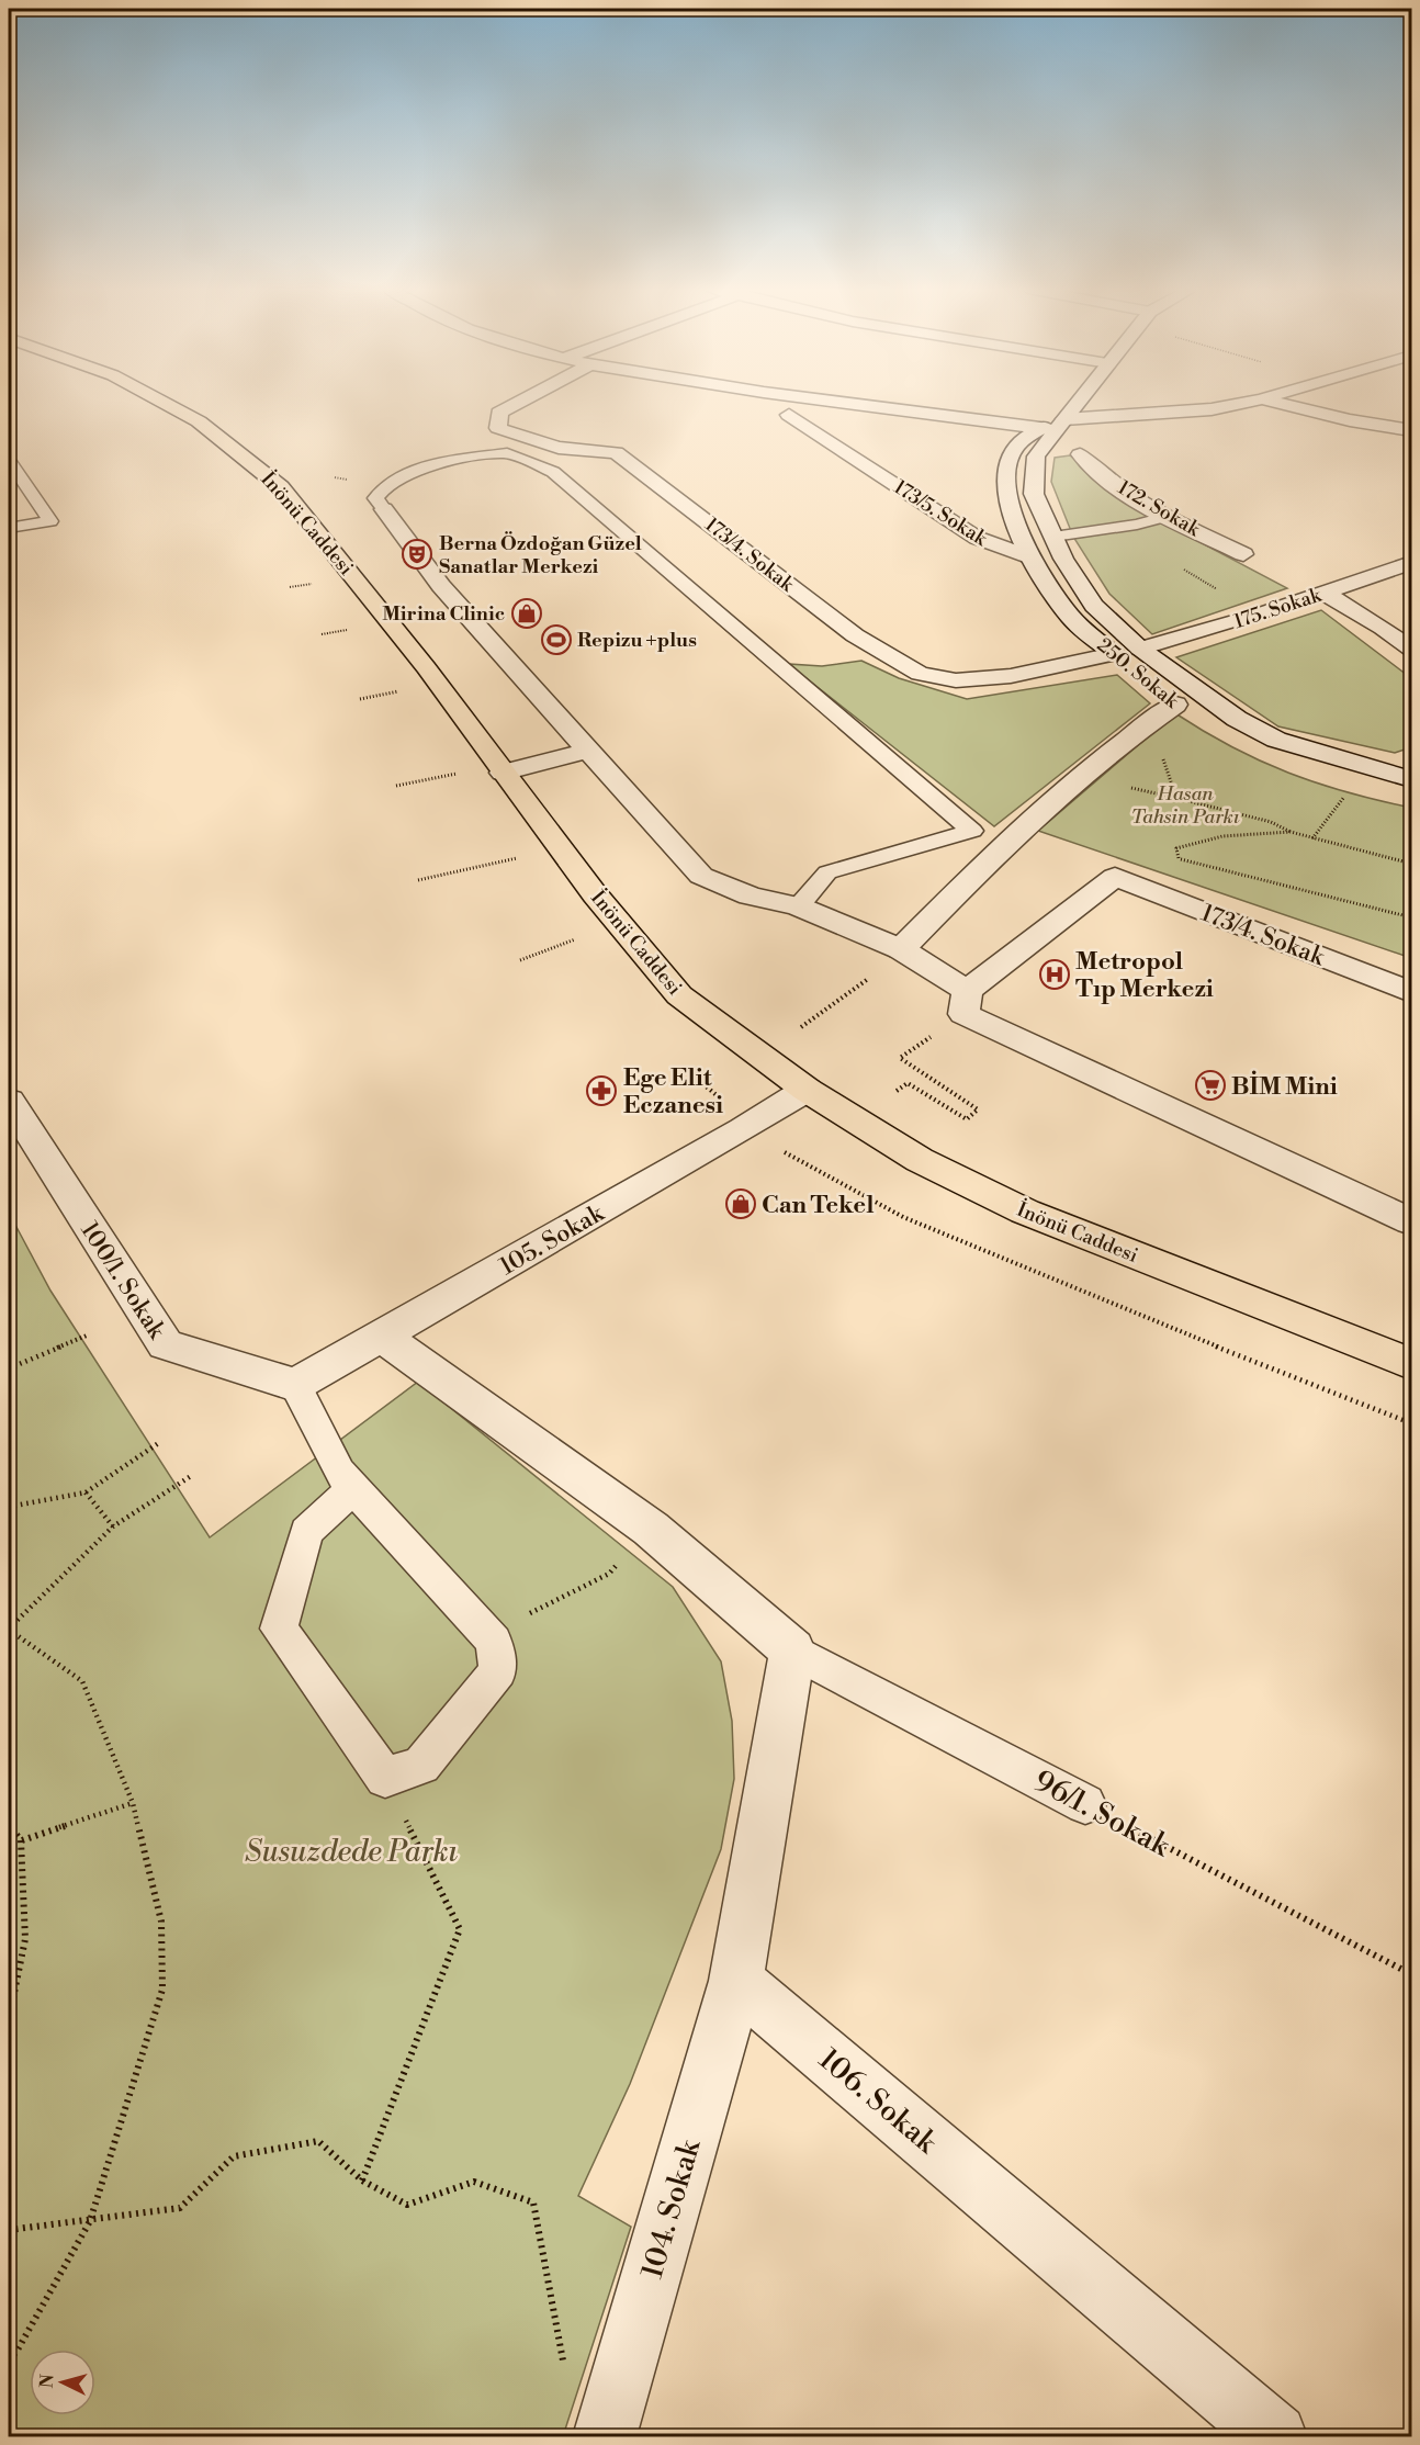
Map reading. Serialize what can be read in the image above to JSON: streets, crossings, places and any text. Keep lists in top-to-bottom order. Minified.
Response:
{"streets":{"main road":["İnönü Caddesi"],"street":["172. Sokak","173/5. Sokak","173/4. Sokak","175. Sokak","250. Sokak","105. Sokak","100/1. Sokak","106. Sokak","104. Sokak"],"lane":["96/1. Sokak"]},"crossings":[["173/5. Sokak","250. Sokak"],["İnönü Caddesi","105. Sokak"],["173/4. Sokak","175. Sokak"],["173/4. Sokak","250. Sokak"],["175. Sokak","250. Sokak"],["105. Sokak","100/1. Sokak"],["106. Sokak","104. Sokak"]],"parks":["Hasan Tahsin Parkı","Susuzdede Parkı"],"places":{"theatre":["Berna Özdoğan Güzel Sanatlar Merkezi"],"shop":["Mirina Clinic","Can Tekel"],"sports":["Repizu +plus"],"hospital":["Metropol Tıp Merkezi"],"supermarket":["BİM Mini"],"pharmacy":["Ege Elit Eczanesi"]},"north":"left"}
